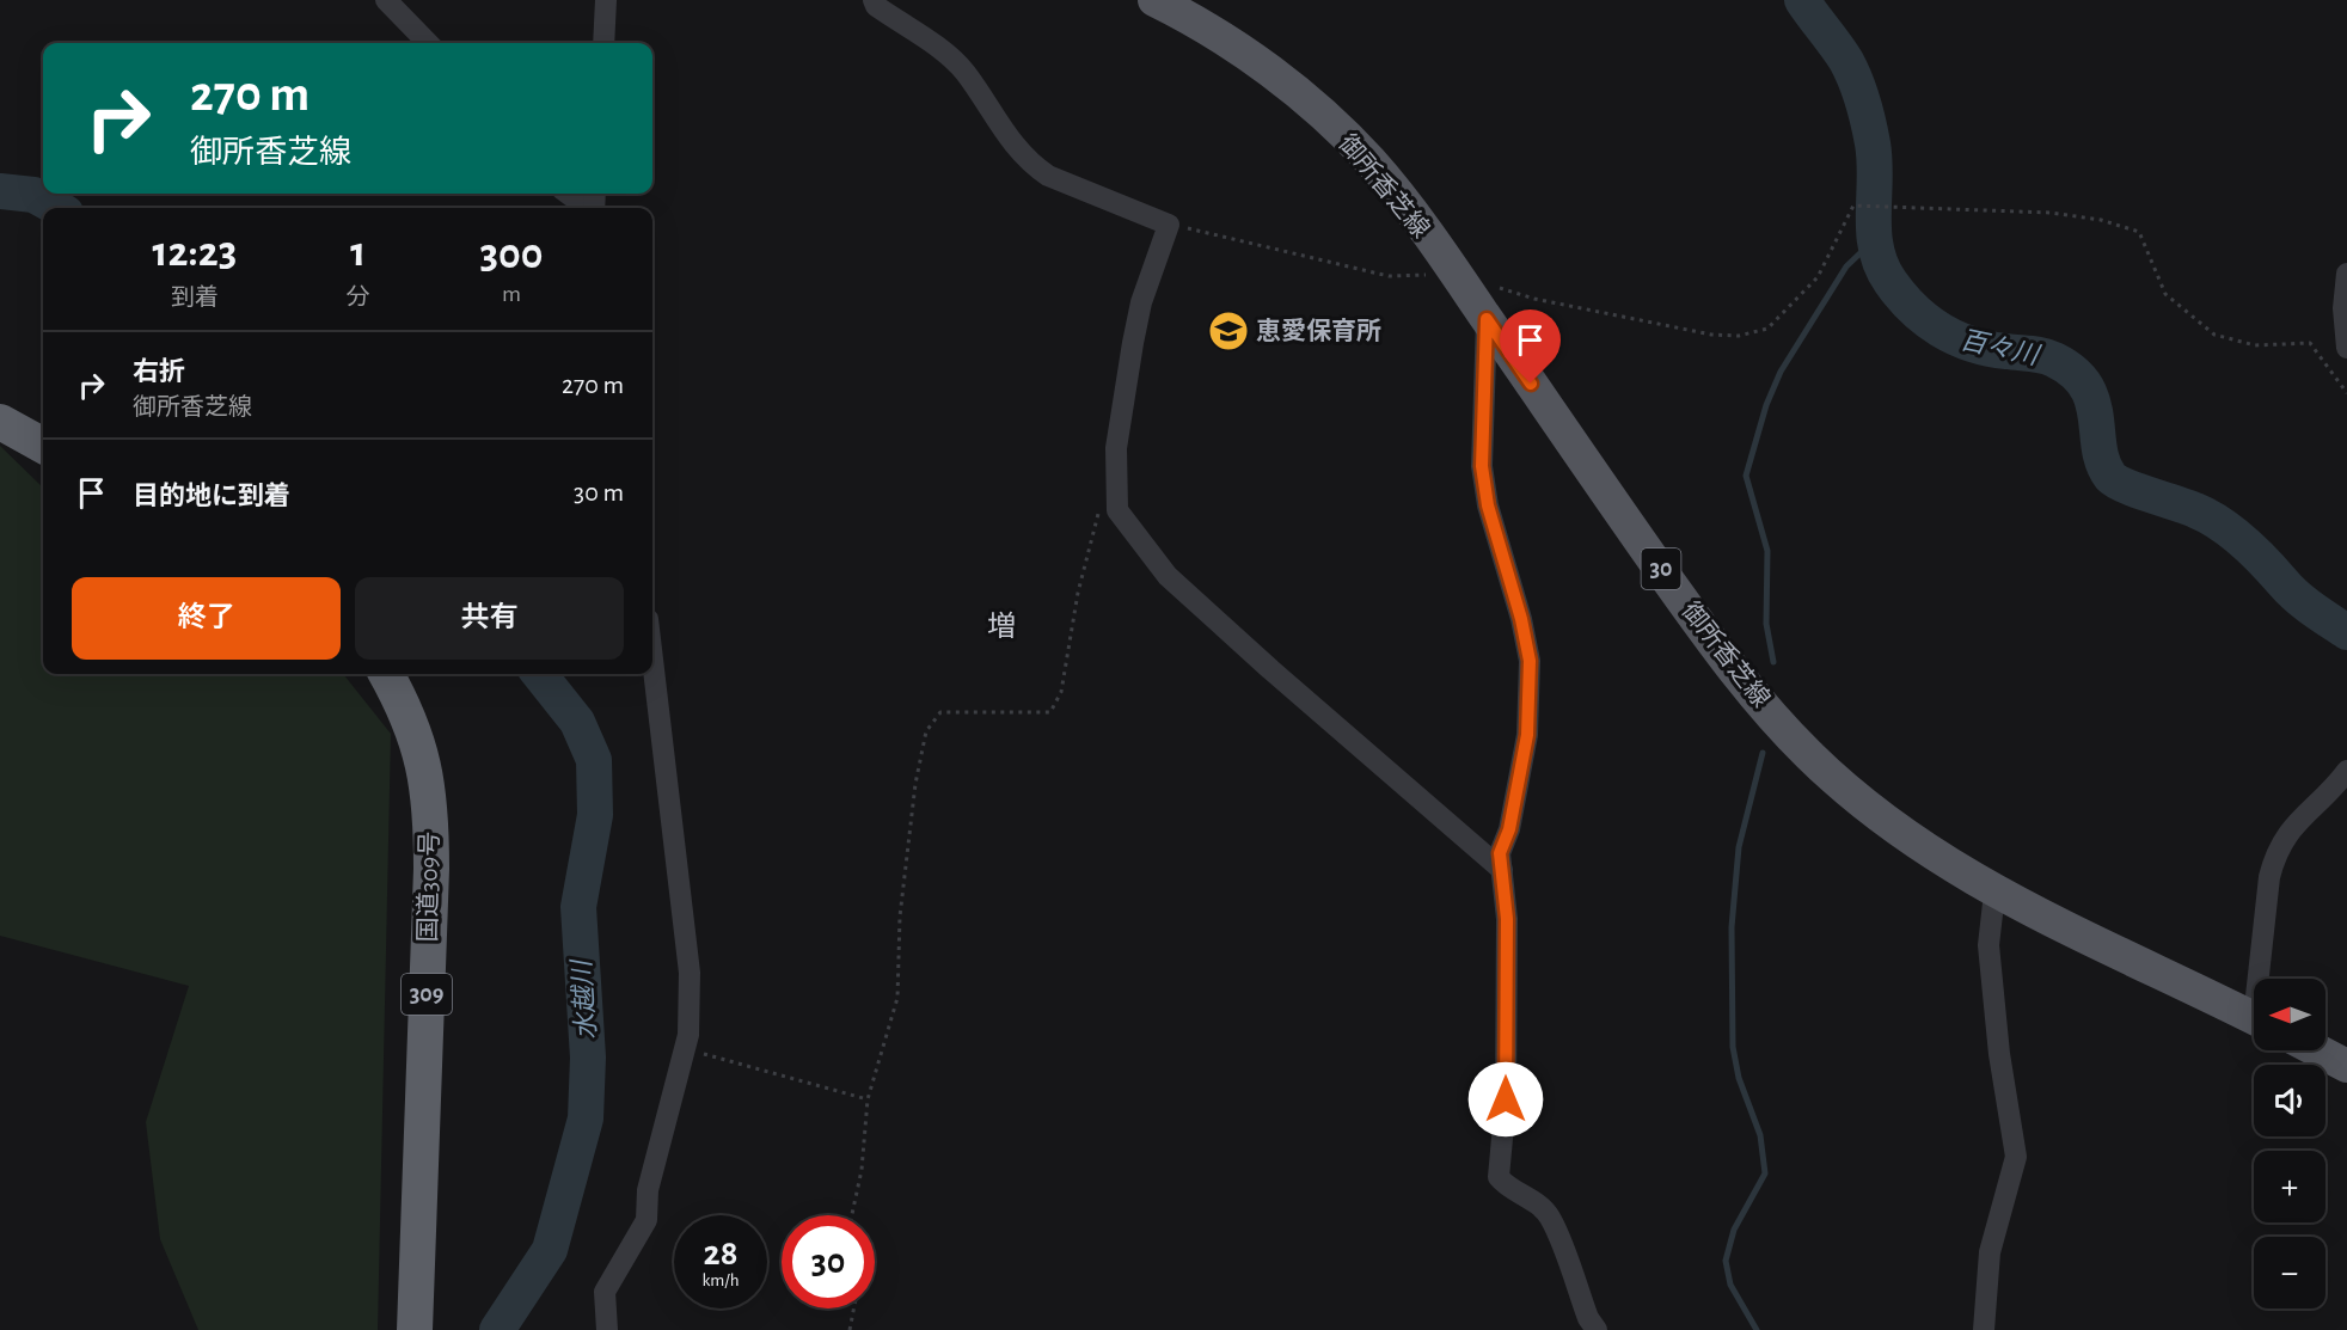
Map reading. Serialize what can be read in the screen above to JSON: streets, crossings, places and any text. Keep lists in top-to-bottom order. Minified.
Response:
{"streets":{"highway":["国道309号","309"],"main road":["御所香芝線","30"]},"districts":["増"],"water":["百々川","水越川"],"places":{"school or university":["恵愛保育所"]},"north":"left","page":{"turn":["270 m","御所香芝線"],"eta":["12:23","到着","1","分","300","m"],"list":[{"name":"右折","note":"御所香芝線","value":"270 m"},{"name":"目的地に到着","value":"30 m"}],"buttons":["終了","共有"],"map_buttons":["+","−"],"speed":"28 km/h","limit":"30"}}
